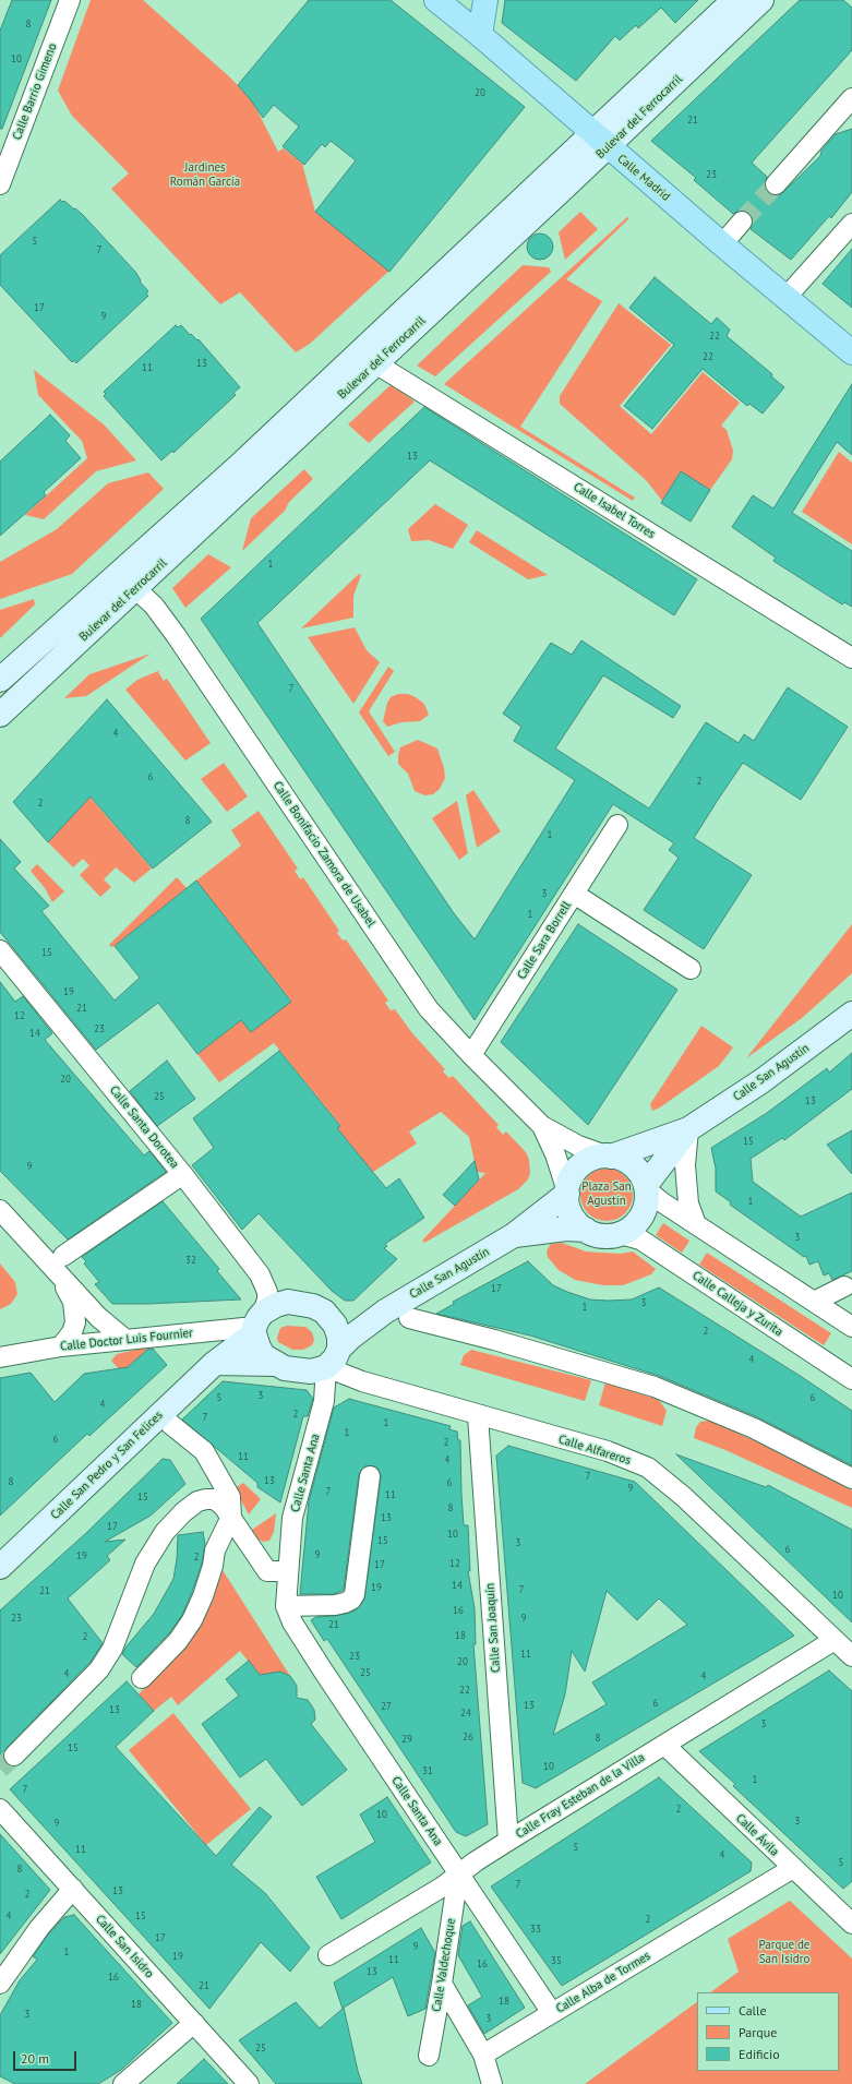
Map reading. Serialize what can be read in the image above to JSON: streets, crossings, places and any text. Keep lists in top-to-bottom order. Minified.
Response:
{"streets":{"main road":["Bulevar del Ferrocarril","Calle Madrid","Calle San Agustín","Calle San Pedro y San Felices"],"street":["Calle Barrio Gimeno","Calle Isabel Torres","Calle Bonifacio Zamora de Usabel","Calle Sara Borrell","Calle Santa Dorotea","Calle Calleja y Zurita","Calle Doctor Luis Fournier","Calle Alfareros","Calle Santa Ana","Calle San Joaquín","Calle Fray Esteban de la Villa","Calle Ávila","Calle San Isidro","Calle Valdechoque","Calle Alba de Tormes"]},"crossings":[["Bulevar del Ferrocarril","Calle Madrid"],["Bulevar del Ferrocarril","Calle Isabel Torres"],["Bulevar del Ferrocarril","Calle Bonifacio Zamora de Usabel"],["Calle Bonifacio Zamora de Usabel","Calle Sara Borrell"],["Calle Bonifacio Zamora de Usabel","Calle San Agustín"],["Calle Bonifacio Zamora de Usabel","Calle Calleja y Zurita"],["Calle San Agustín","Calle Santa Dorotea"],["Calle San Agustín","Calle Calleja y Zurita"],["Calle San Agustín","Calle Doctor Luis Fournier"],["Calle San Agustín","Calle Alfareros"],["Calle San Agustín","Calle San Pedro y San Felices"],["Calle San Agustín","Calle Santa Ana"],["Calle Santa Dorotea","Calle Doctor Luis Fournier"],["Calle Santa Dorotea","Calle Alfareros"],["Calle Santa Dorotea","Calle San Pedro y San Felices"],["Calle Santa Dorotea","Calle Santa Ana"],["Calle Doctor Luis Fournier","Calle Alfareros"],["Calle Doctor Luis Fournier","Calle San Pedro y San Felices"],["Calle Doctor Luis Fournier","Calle Santa Ana"],["Calle Alfareros","Calle San Pedro y San Felices"],["Calle Alfareros","Calle Santa Ana"],["Calle Alfareros","Calle San Joaquín"],["Calle Alfareros","Calle Fray Esteban de la Villa"],["Calle San Pedro y San Felices","Calle Santa Ana"],["Calle Santa Ana","Calle Fray Esteban de la Villa"],["Calle Santa Ana","Calle Valdechoque"],["Calle Santa Ana","Calle Alba de Tormes"],["Calle San Joaquín","Calle Fray Esteban de la Villa"],["Calle Fray Esteban de la Villa","Calle Ávila"],["Calle Fray Esteban de la Villa","Calle Valdechoque"],["Calle Ávila","Calle Alba de Tormes"]],"parks":["Jardines Román García","Plaza San Agustín","Parque de San Isidro"],"house_numbers":["8","10","20","21","23","5","7","17","9","22","22","13","11","13","1","7","4","6","2","2","8","1","3","1","15","19","21","12","23","14","20","25","13","15","9","1","3","32","17","3","1","2","4","3","5","6","4","2","7","1","1","6","2","11","4","7","13","8","6","9","7","11","15","8","13","17","10","15","3","6","9","19","2","12","17","14","19","7","21","10","16","23","9","21","18","2","11","23","20","25","4","4","22","6","13","27","13","24","3","26","8","29","15","10","31","1","7","2","10","3","9","5","11","4","5","8","7","13","2","4","15","2","33","17","9","1","19","11","35","16","13","16","21","18","18","3","3","25"],"legend":["Calle","Parque","Edificio"],"scale_bar":"20 m"}
